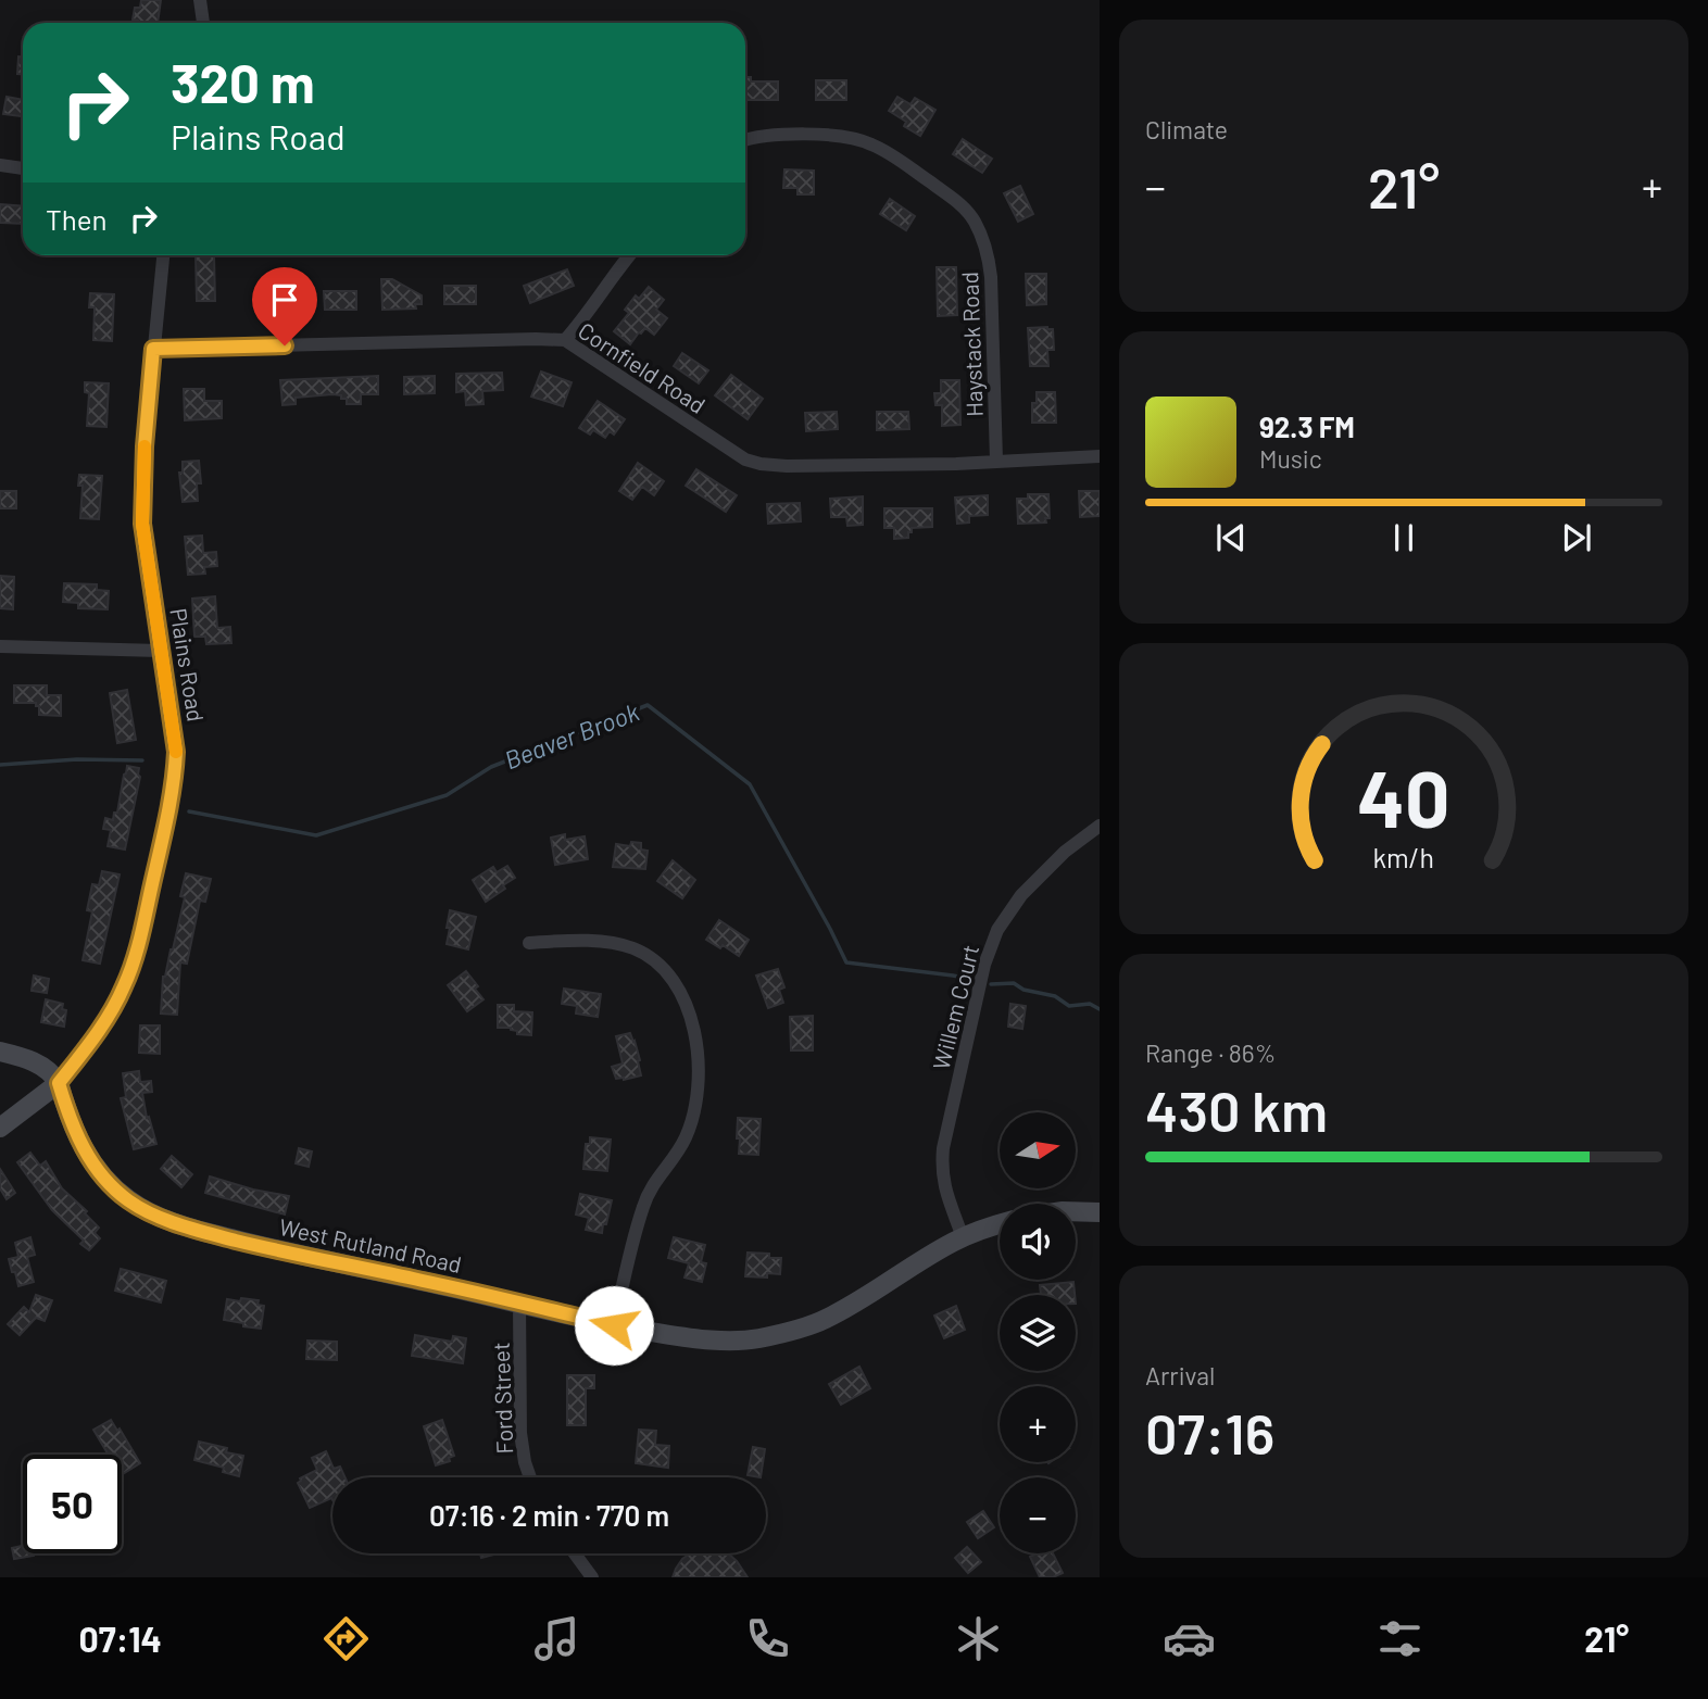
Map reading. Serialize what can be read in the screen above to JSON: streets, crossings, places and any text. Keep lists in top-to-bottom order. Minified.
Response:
{"streets":{"main road":["Plains Road","West Rutland Road"],"street":["Haystack Road","Cornfield Road","Willem Court","Ford Street"]},"crossings":[["Haystack Road","Cornfield Road"],["Cornfield Road","Plains Road"],["Plains Road","West Rutland Road"],["Willem Court","West Rutland Road"],["West Rutland Road","Ford Street"]],"water":["Beaver Brook"],"north":"right","page":{"tile":["Climate",["Range · 86%","430 km"],["Arrival","07:16"]],"turn":["320 m","Plains Road"],"heat":["−","21°","+"],"then":"Then","song":["92.3 FM","Music"],"map_buttons":["+","−"],"limit":"50","trip":"07:16 · 2 min · 770 m","tabs":["07:14","21°"],"gauge":["40","km/h"]}}
